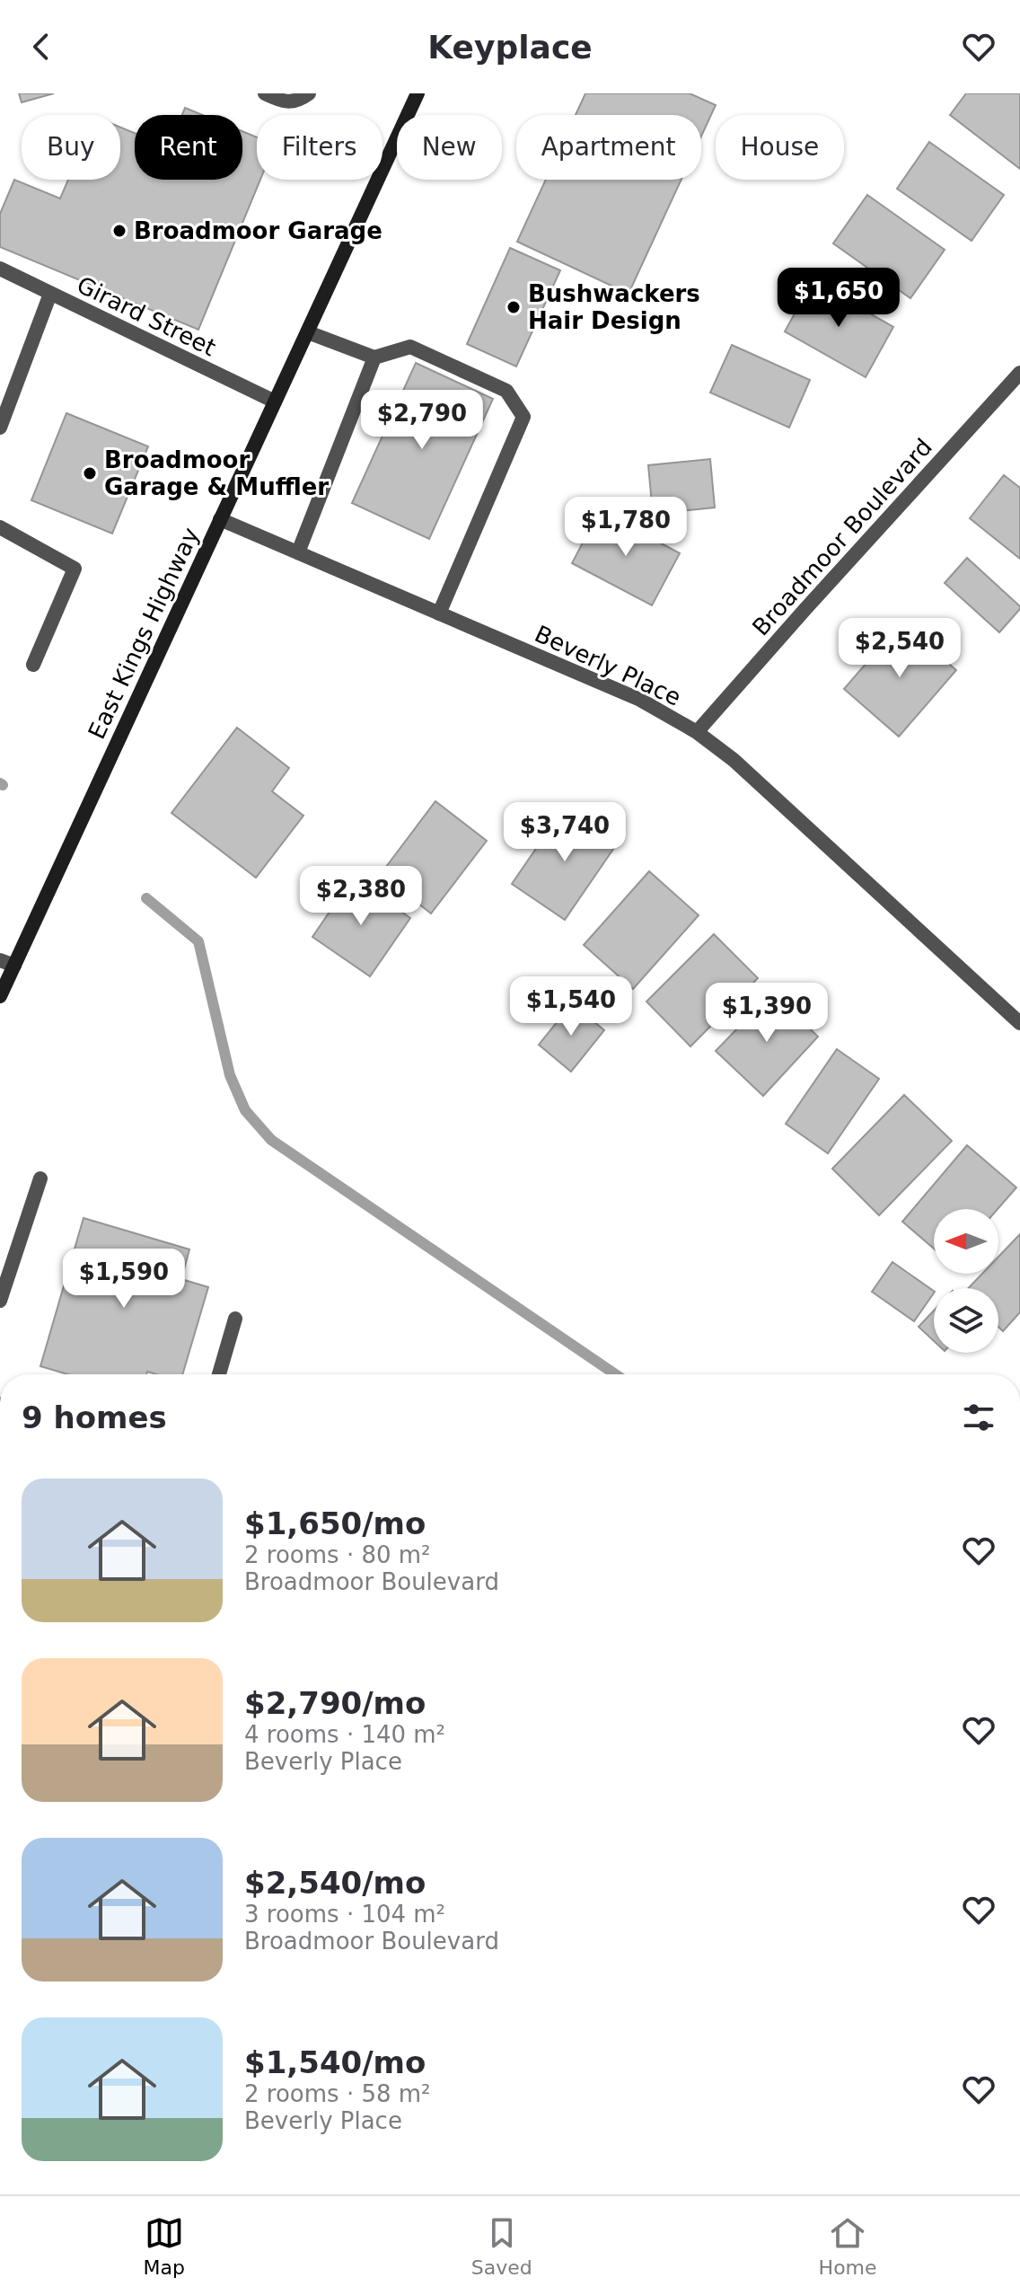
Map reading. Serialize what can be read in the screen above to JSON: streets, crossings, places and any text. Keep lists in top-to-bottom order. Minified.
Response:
{"streets":{"main road":["East Kings Highway"],"street":["Girard Street","Broadmoor Boulevard","Beverly Place"]},"crossings":[["Girard Street","East Kings Highway"],["Broadmoor Boulevard","Beverly Place"],["East Kings Highway","Beverly Place"]],"places":["Broadmoor Garage","Bushwackers Hair Design","Broadmoor Garage & Muffler"],"north":"left","page":{"header":"Keyplace","chip":["Buy","Rent","Filters","New","Apartment","House"],"price":["$1,650","$2,790","$1,780","$2,540","$3,740","$2,380","$1,540","$1,390","$1,590"],"heading":"9 homes","list":[{"name":"$1,650/mo","note":"2 rooms · 80 m² · Broadmoor Boulevard"},{"name":"$2,790/mo","note":"4 rooms · 140 m² · Beverly Place"},{"name":"$2,540/mo","note":"3 rooms · 104 m² · Broadmoor Boulevard"},{"name":"$1,540/mo","note":"2 rooms · 58 m² · Beverly Place"}],"tabs":["Map","Saved","Home"]}}
